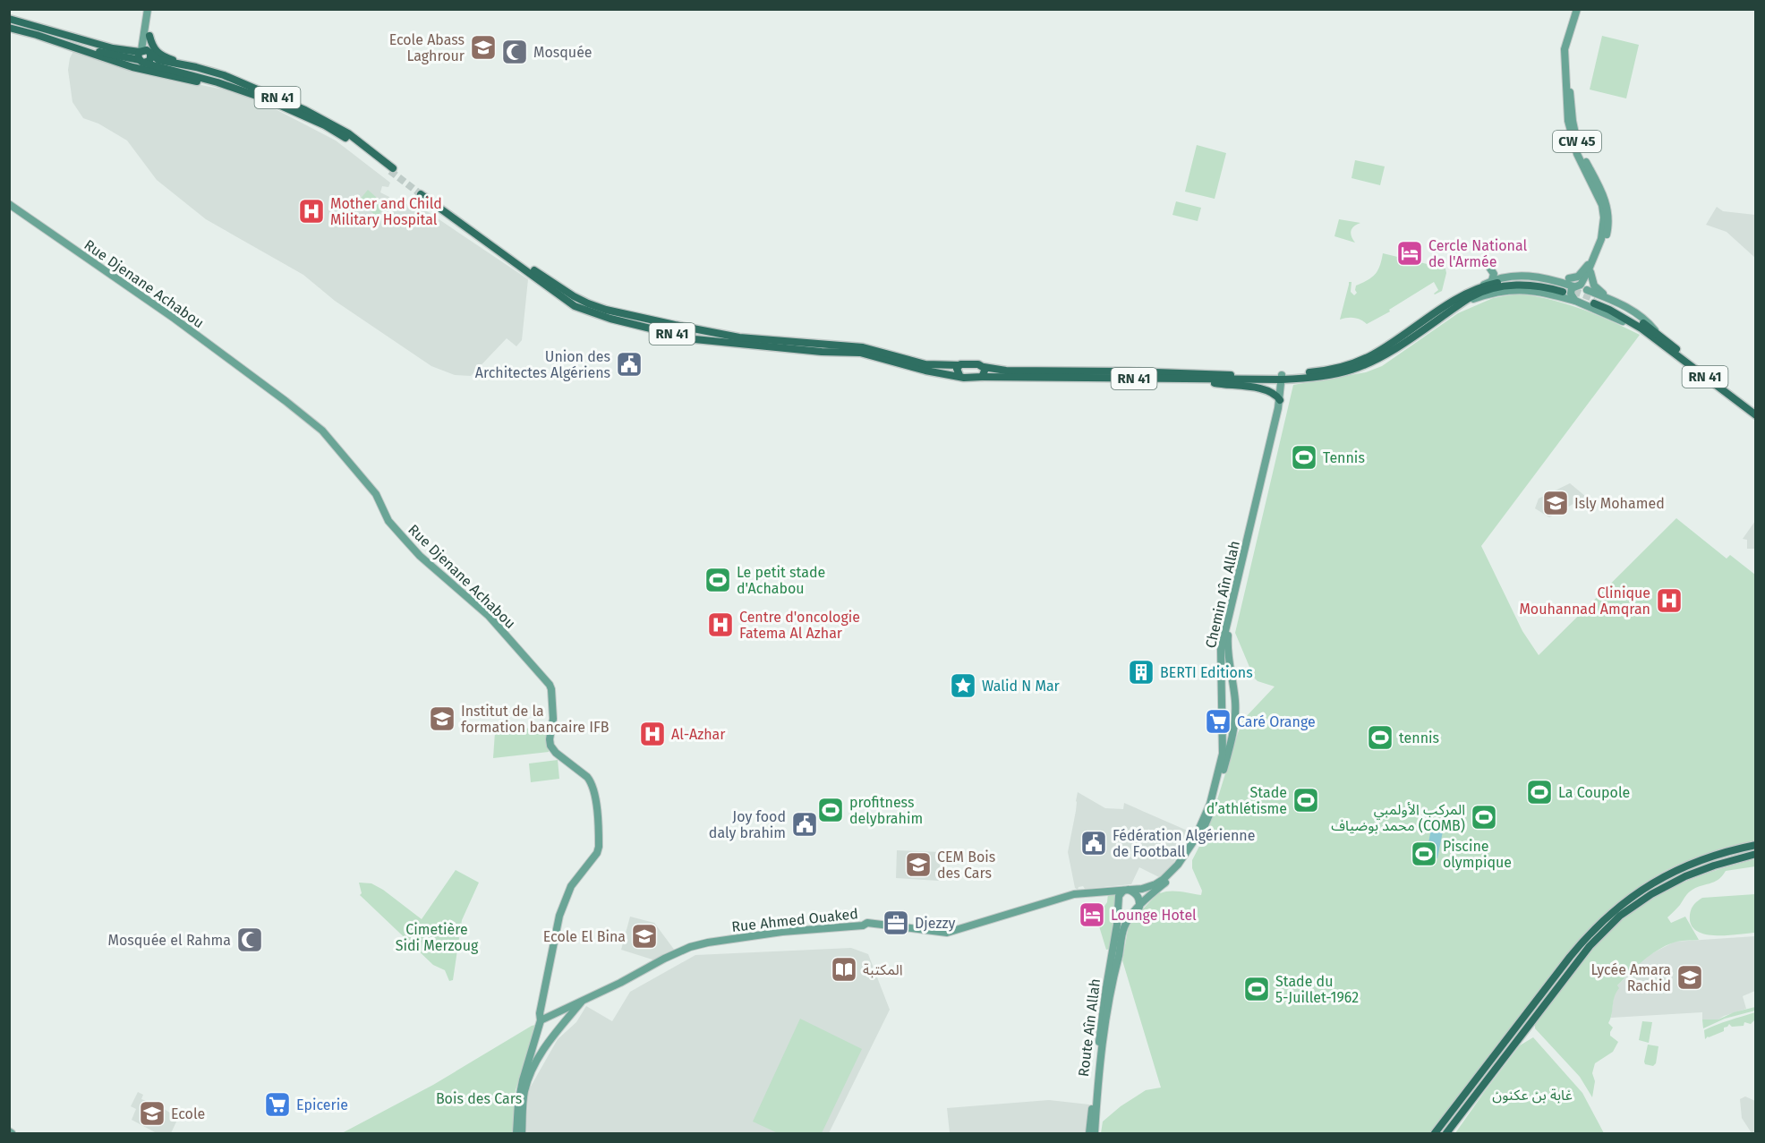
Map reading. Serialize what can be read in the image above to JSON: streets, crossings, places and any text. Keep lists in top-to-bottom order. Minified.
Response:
{"streets":{"highway":["RN 41"],"main road":["CW 45","Rue Djenane Achabou","Chemin Aîn Allah","Rue Ahmed Ouaked","Route Aîn Allah"]},"crossings":[["RN 41","Chemin Aîn Allah"],["Rue Djenane Achabou","Rue Ahmed Ouaked"],["Chemin Aîn Allah","Rue Ahmed Ouaked"],["Chemin Aîn Allah","Route Aîn Allah"]],"parks":["Cimetière Sidi Merzoug","غابة بن عكنون","Bois des Cars"],"places":{"school or university":["Ecole Abass Laghrour","Isly Mohamed","Institut de la formation bancaire IFB","CEM Bois des Cars","Ecole El Bina","Lycée Amara Rachid","Ecole"],"mosque":["Mosquée","Mosquée el Rahma"],"hospital":["Mother and Child Military Hospital","Clinique Mouhannad Amqran","Centre d'oncologie Fatema Al Azhar","Al-Azhar"],"hotel":["Cercle National de l'Armée","Lounge Hotel"],"public building":["Union des Architectes Algériens","Joy food daly brahim","Fédération Algérienne de Football"],"sports":["Tennis","Le petit stade d'Achabou","tennis","La Coupole","Stade d’athlétisme","profitness delybrahim","المركب الأولمبي محمد بوضياف (COMB)","Piscine olympique","Stade du 5-Juillet-1962"],"building":["BERTI Editions"],"place":["Walid N Mar"],"supermarket":["Caré Orange","Epicerie"],"office":["Djezzy"],"library":["المكتبة"]}}
